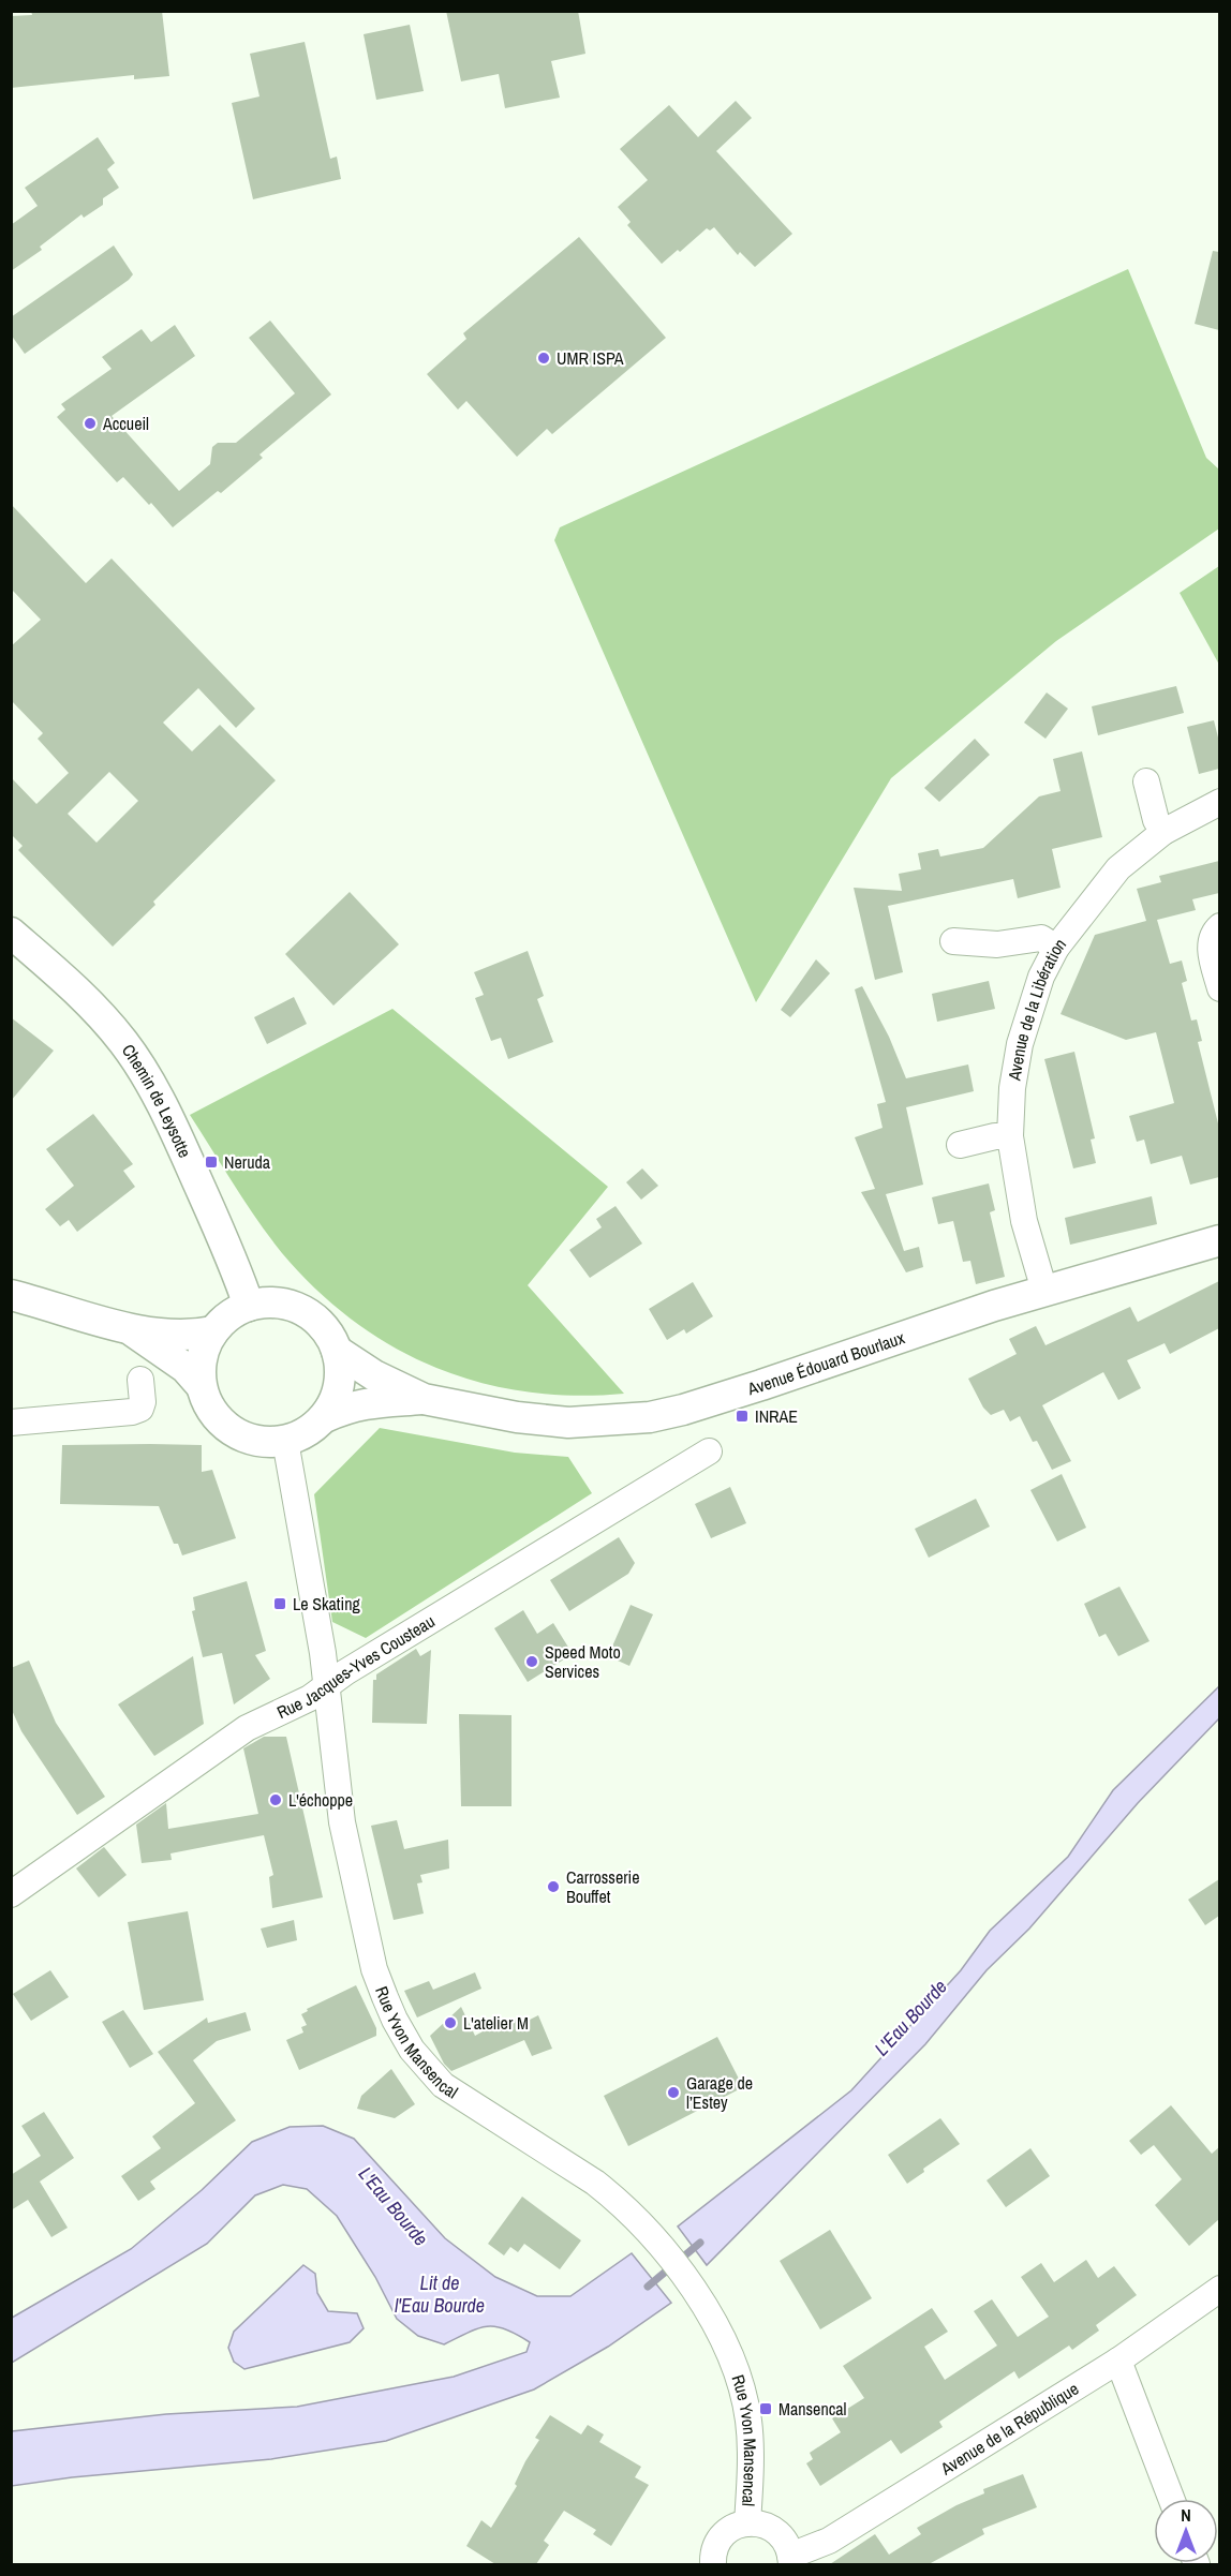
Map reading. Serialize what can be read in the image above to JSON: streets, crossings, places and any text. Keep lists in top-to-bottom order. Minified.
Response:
{"streets":{"street":["Avenue de la Libération","Chemin de Leysotte","Avenue Édouard Bourlaux","Rue Jacques-Yves Cousteau","Rue Yvon Mansencal","Avenue de la République"]},"crossings":[["Avenue de la Libération","Avenue Édouard Bourlaux"],["Chemin de Leysotte","Avenue Édouard Bourlaux"],["Chemin de Leysotte","Rue Yvon Mansencal"],["Avenue Édouard Bourlaux","Rue Yvon Mansencal"],["Rue Jacques-Yves Cousteau","Rue Yvon Mansencal"]],"water":["L'Eau Bourde","Lit de l'Eau Bourde"],"places":{"other":["UMR ISPA","Accueil","Speed Moto Services","L'échoppe","Carrosserie Bouffet","L'atelier M","Garage de l’Estey"],"transit":["Neruda","INRAE","Le Skating","Mansencal"]},"north":"top"}
